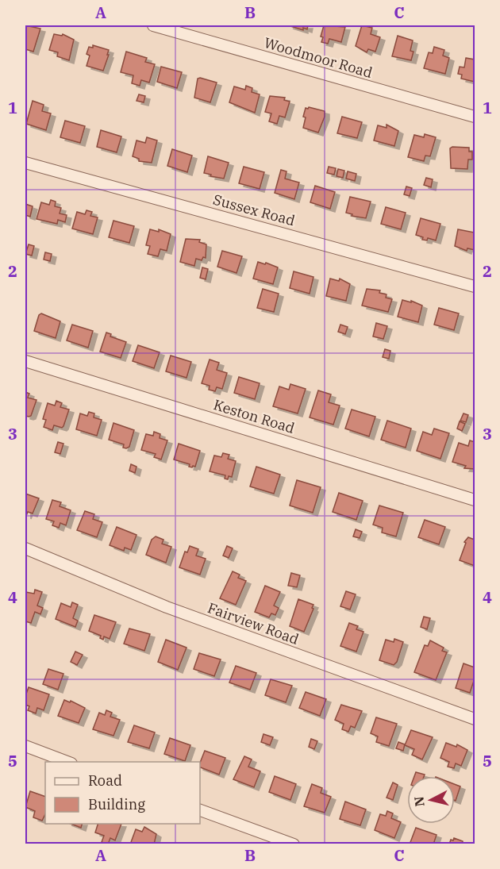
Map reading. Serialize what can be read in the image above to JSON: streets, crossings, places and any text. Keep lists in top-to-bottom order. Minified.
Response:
{"streets":{"street":["Woodmoor Road","Sussex Road","Keston Road","Fairview Road"]},"legend":["Road","Building"],"north":"left","grid":{"columns":["A","B","C"],"rows":["1","2","3","4","5"]}}
